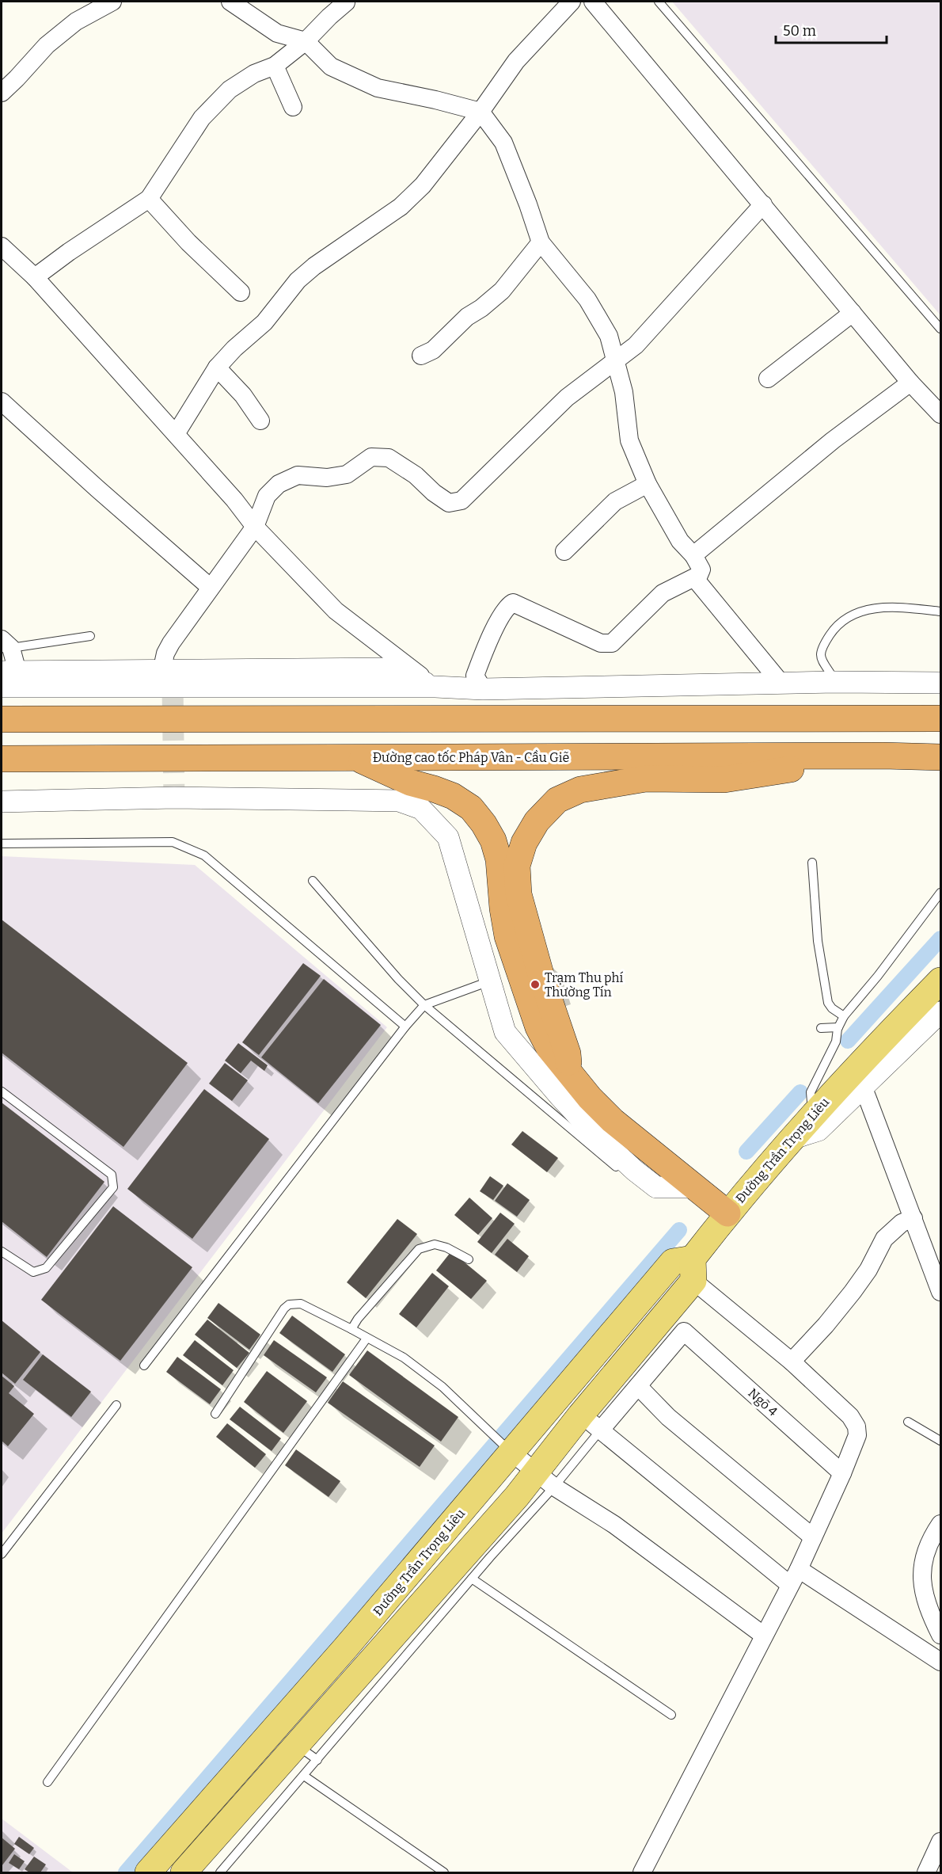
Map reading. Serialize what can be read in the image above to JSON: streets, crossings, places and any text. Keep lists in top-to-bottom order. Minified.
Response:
{"streets":{"highway":["Đường cao tốc Pháp Vân - Cầu Giẽ"],"main road":["Đường Trần Trọng Liêu"],"street":["Ngõ 4"]},"places":["Trạm Thu phí Thường Tín"],"scale_bar":"50 m"}
